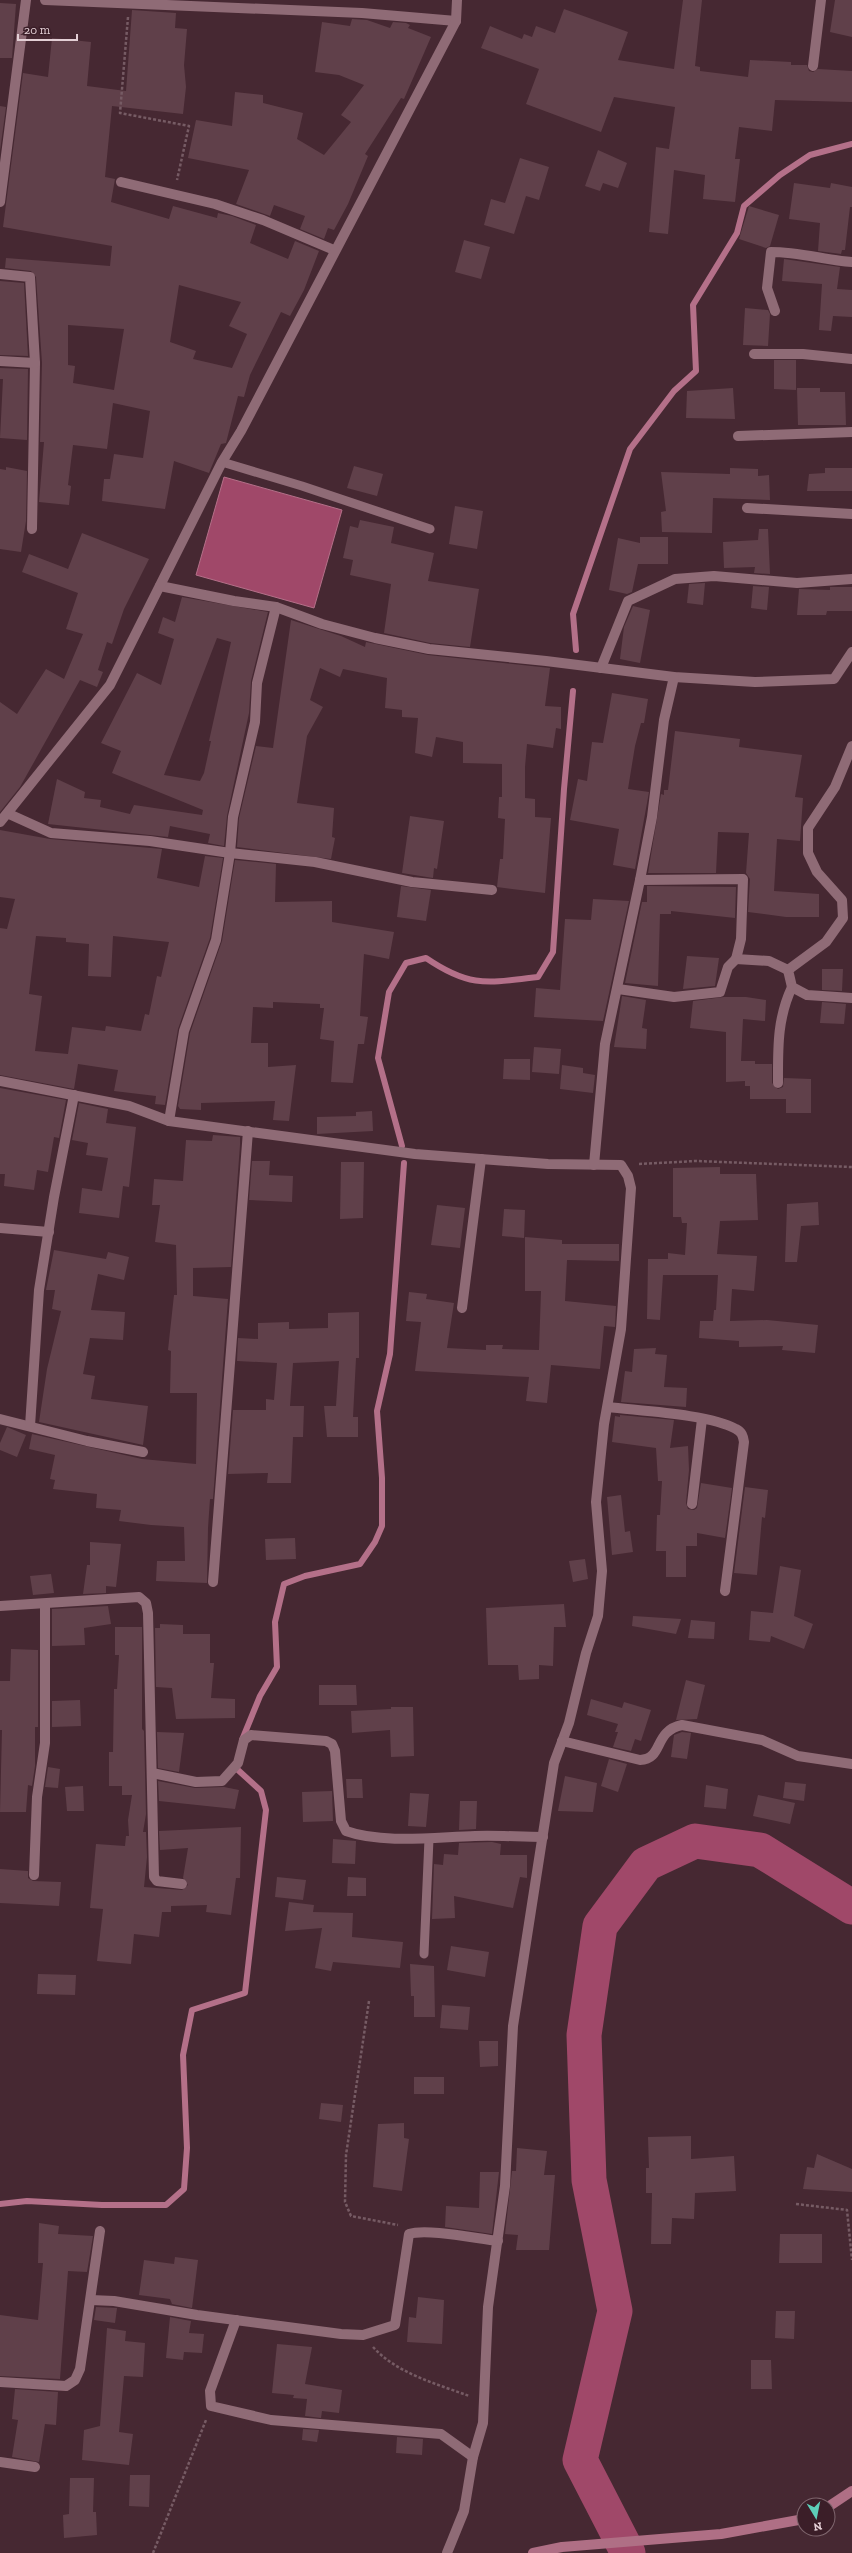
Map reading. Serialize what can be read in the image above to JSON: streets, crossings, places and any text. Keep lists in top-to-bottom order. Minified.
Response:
{"scale_bar":"20 m","north":"bottom"}
